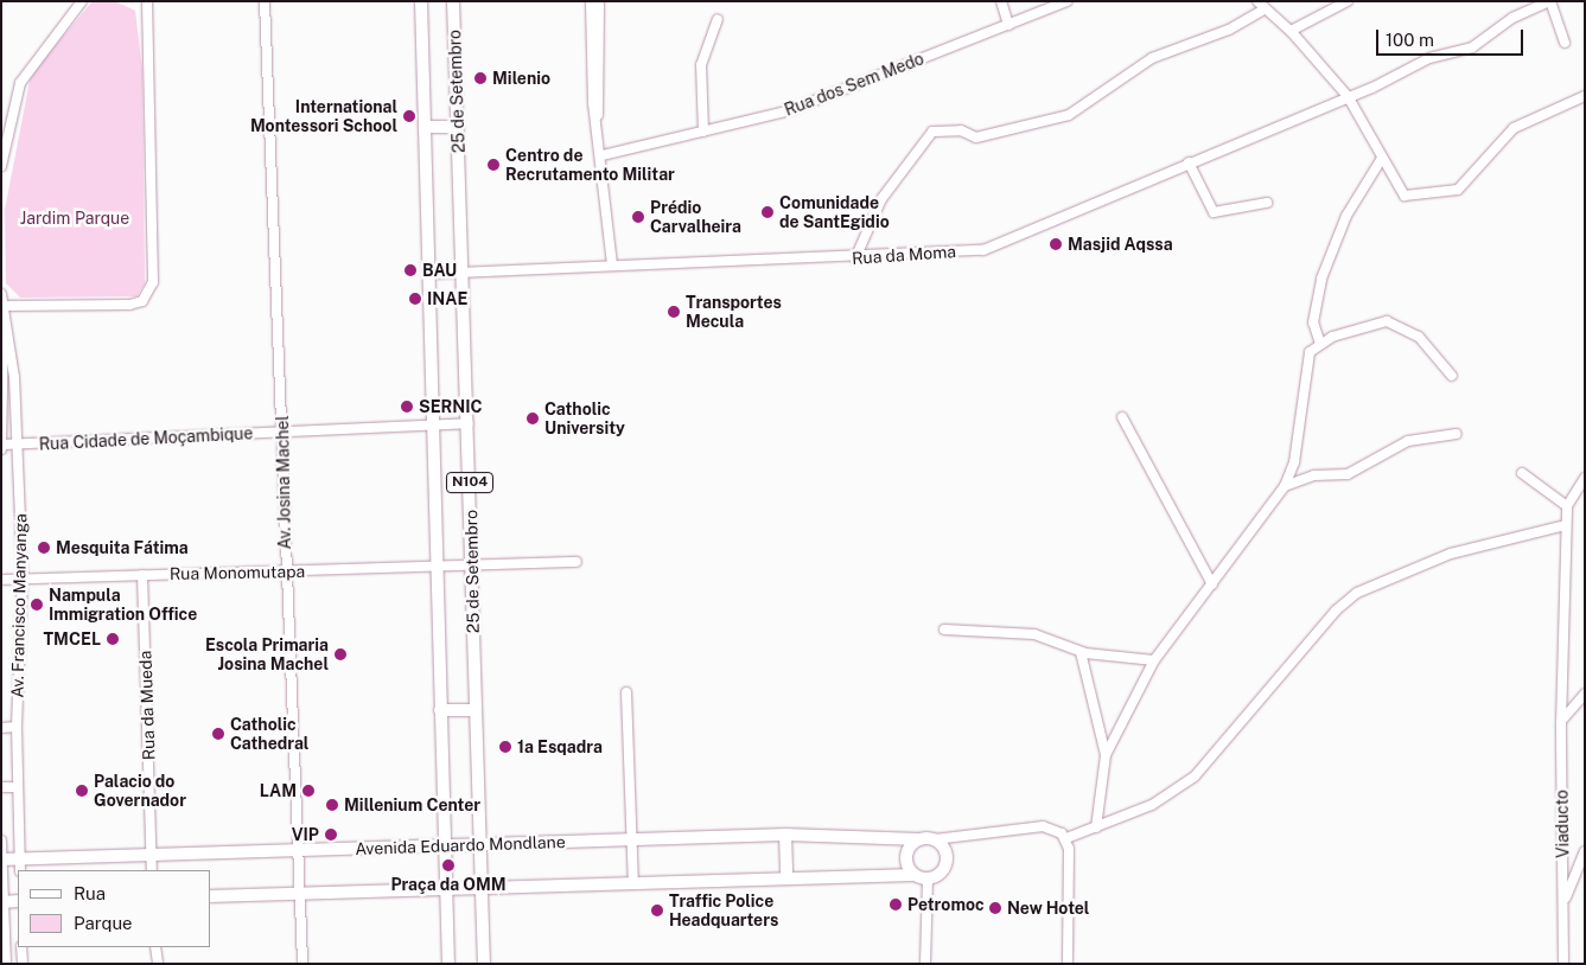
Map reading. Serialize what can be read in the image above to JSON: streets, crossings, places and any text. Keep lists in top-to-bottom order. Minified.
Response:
{"streets":{"main road":["25 de Setembro","N104","Avenida Eduardo Mondlane"],"street":["Rua dos Sem Medo","Rua da Moma","Rua Cidade de Moçambique","Av. Josina Machel","Rua Monomutapa","Av. Francisco Manyanga","Rua da Mueda","Viaducto"]},"crossings":[["25 de Setembro","Rua da Moma"],["25 de Setembro","Rua Cidade de Moçambique"],["25 de Setembro","Rua Monomutapa"],["25 de Setembro","Avenida Eduardo Mondlane"],["Rua Cidade de Moçambique","Av. Josina Machel"],["Rua Cidade de Moçambique","Av. Francisco Manyanga"],["Av. Josina Machel","Rua Monomutapa"],["Av. Josina Machel","Avenida Eduardo Mondlane"],["Rua Monomutapa","Av. Francisco Manyanga"],["Rua Monomutapa","Rua da Mueda"],["Av. Francisco Manyanga","Avenida Eduardo Mondlane"],["Rua da Mueda","Avenida Eduardo Mondlane"]],"parks":["Jardim Parque"],"places":["Milenio","International Montessori School","Centro de Recrutamento Militar","Comunidade de SantEgidio","Prédio Carvalheira","Masjid Aqssa","BAU","INAE","Transportes Mecula","SERNIC","Catholic University","Mesquita Fátima","Nampula Immigration Office","TMCEL","Escola Primaria Josina Machel","Catholic Cathedral","1a Esqadra","Palacio do Governador","LAM","Millenium Center","VIP","Praça da OMM","Petromoc","New Hotel","Traffic Police Headquarters"],"legend":["Rua","Parque"],"scale_bar":"100 m"}
